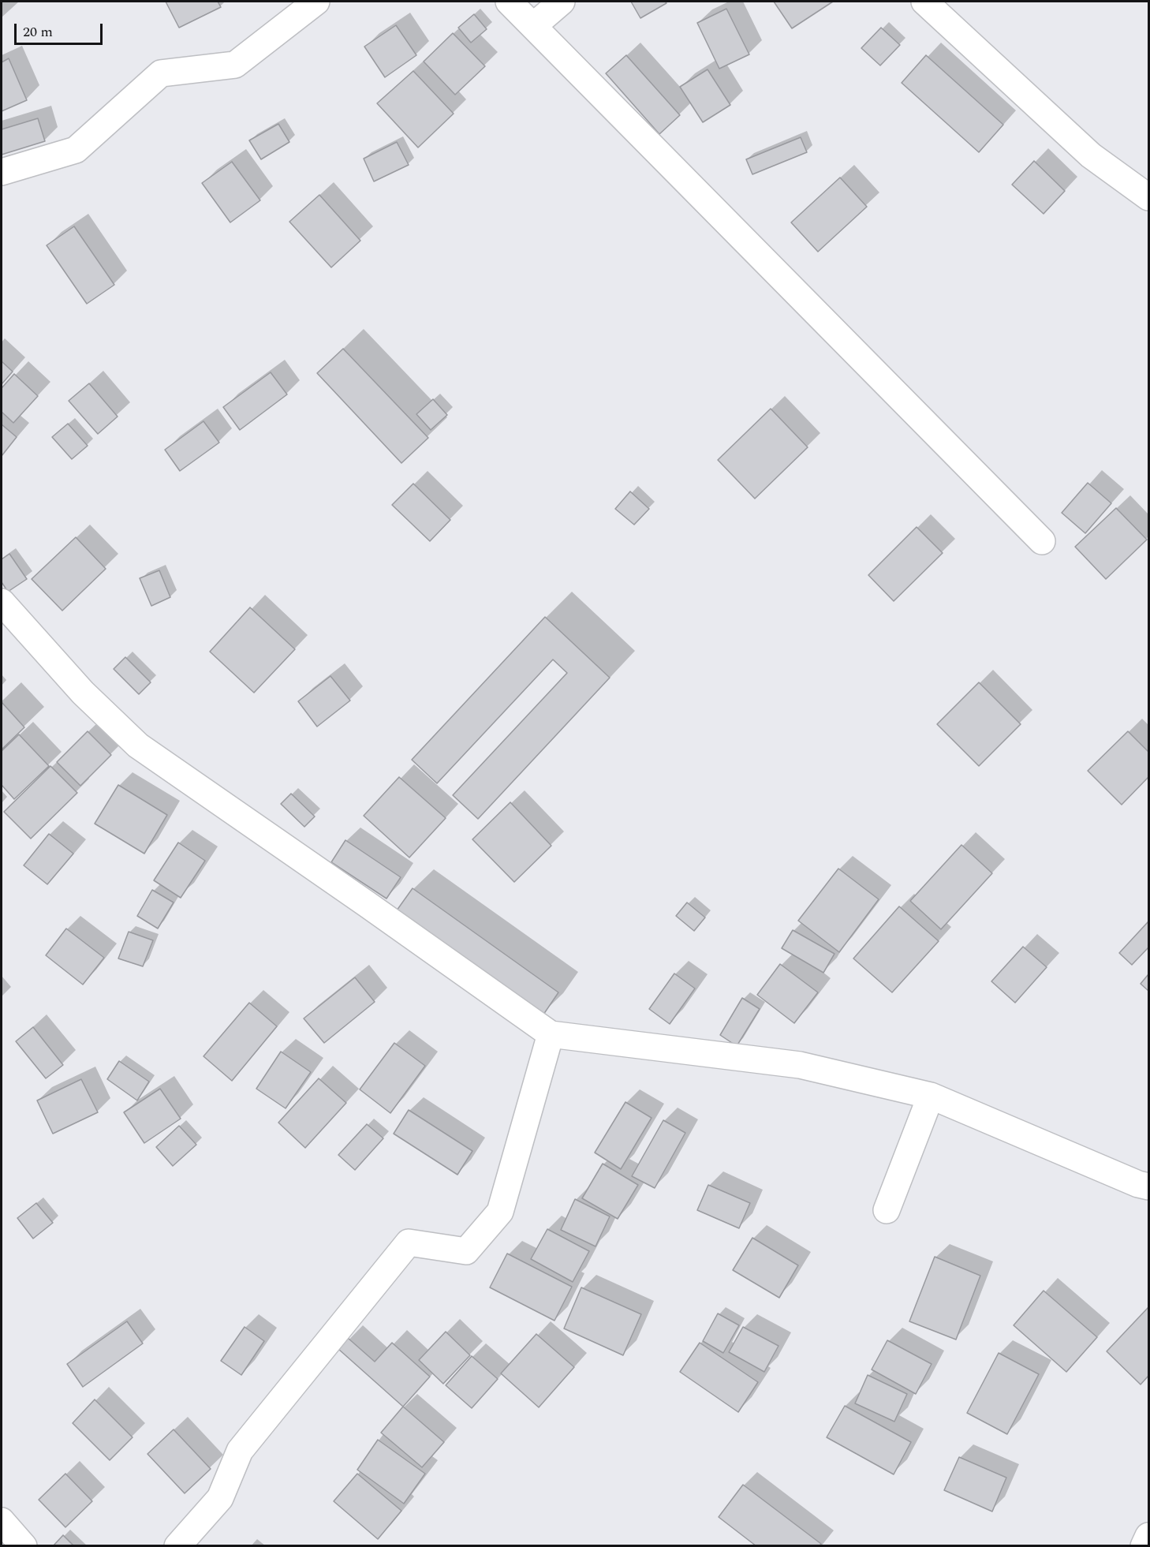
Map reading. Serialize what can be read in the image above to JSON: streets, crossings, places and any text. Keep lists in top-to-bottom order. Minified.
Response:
{"scale_bar":"20 m"}
